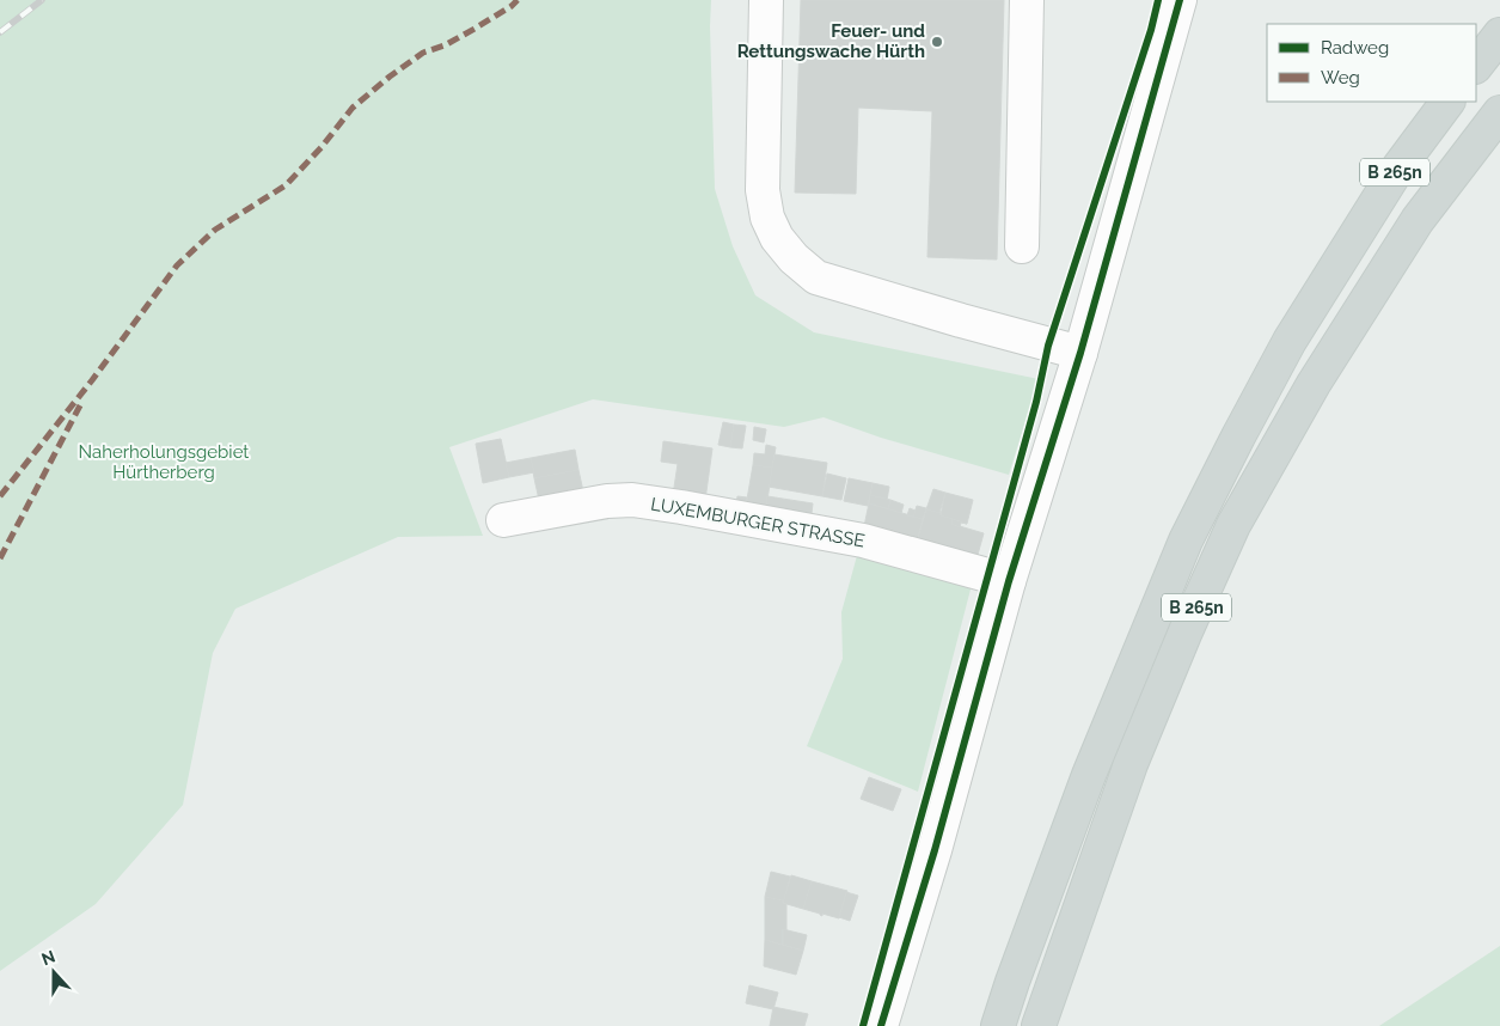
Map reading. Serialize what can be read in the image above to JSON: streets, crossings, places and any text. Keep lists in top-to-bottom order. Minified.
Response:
{"streets":{"main road":["B 265n"],"street":["LUXEMBURGER STRASSE"]},"parks":["Naherholungsgebiet Hürtherberg"],"places":["Feuer- und Rettungswache Hürth"],"legend":["Radweg","Weg"],"north":"top"}
